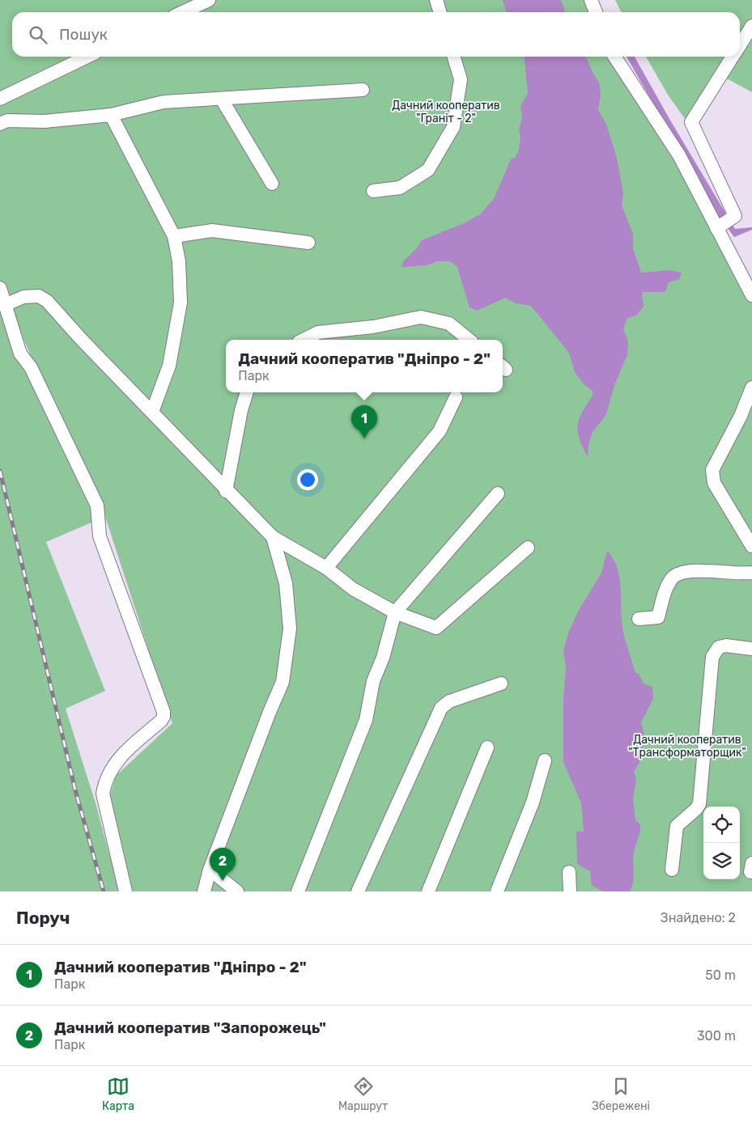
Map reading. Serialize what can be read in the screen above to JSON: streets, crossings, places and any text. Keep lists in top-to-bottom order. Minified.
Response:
{"parks":["Дачний кооператив \"Граніт - 2\"","Дачний кооператив \"Трансформаторщик\""],"page":{"search":"Пошук","popup":["Дачний кооператив \"Дніпро - 2\"","Парк"],"pins":["1","2"],"heading":["Поруч","Знайдено: 2"],"list":[{"mark":"1","name":"Дачний кооператив \"Дніпро - 2\"","note":"Парк","value":"50 m"},{"mark":"2","name":"Дачний кооператив \"Запорожець\"","note":"Парк","value":"300 m"}],"nav":["Карта","Маршрут","Збережені"]}}
